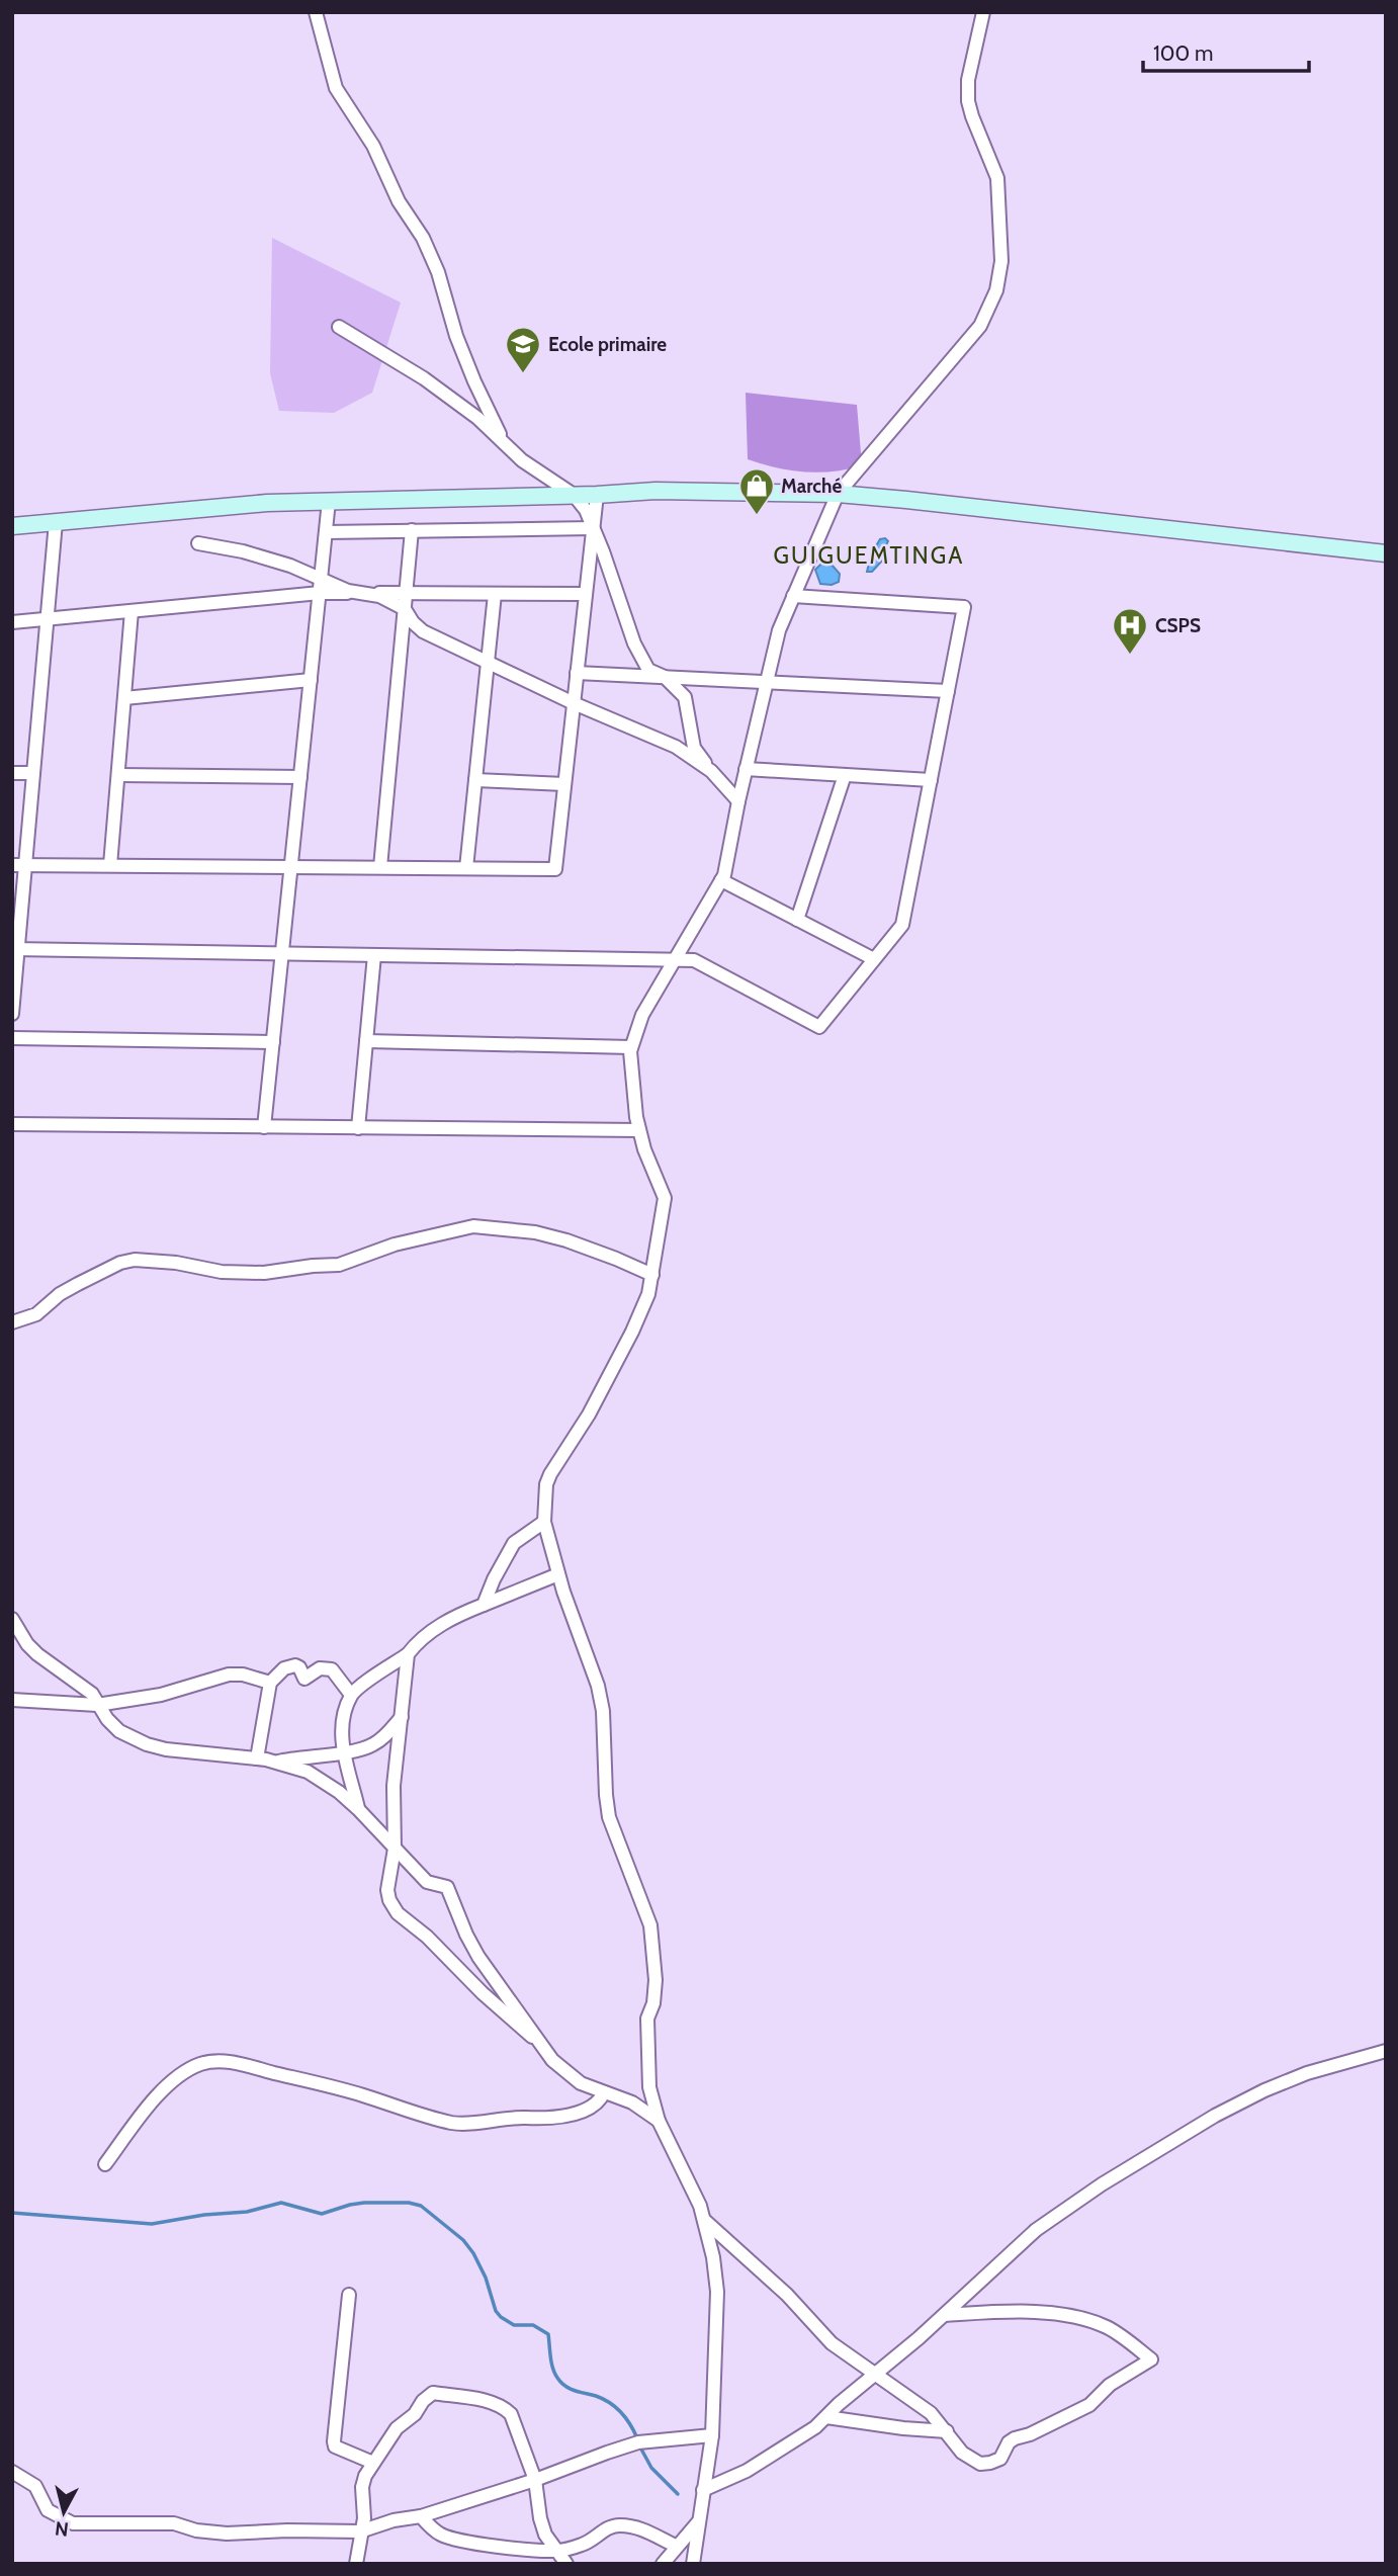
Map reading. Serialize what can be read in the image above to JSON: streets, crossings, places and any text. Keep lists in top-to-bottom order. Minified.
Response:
{"districts":["GUIGUEMTINGA"],"places":{"school or university":["Ecole primaire"],"shop":["Marché"],"hospital":["CSPS"]},"scale_bar":"100 m","north":"bottom"}
